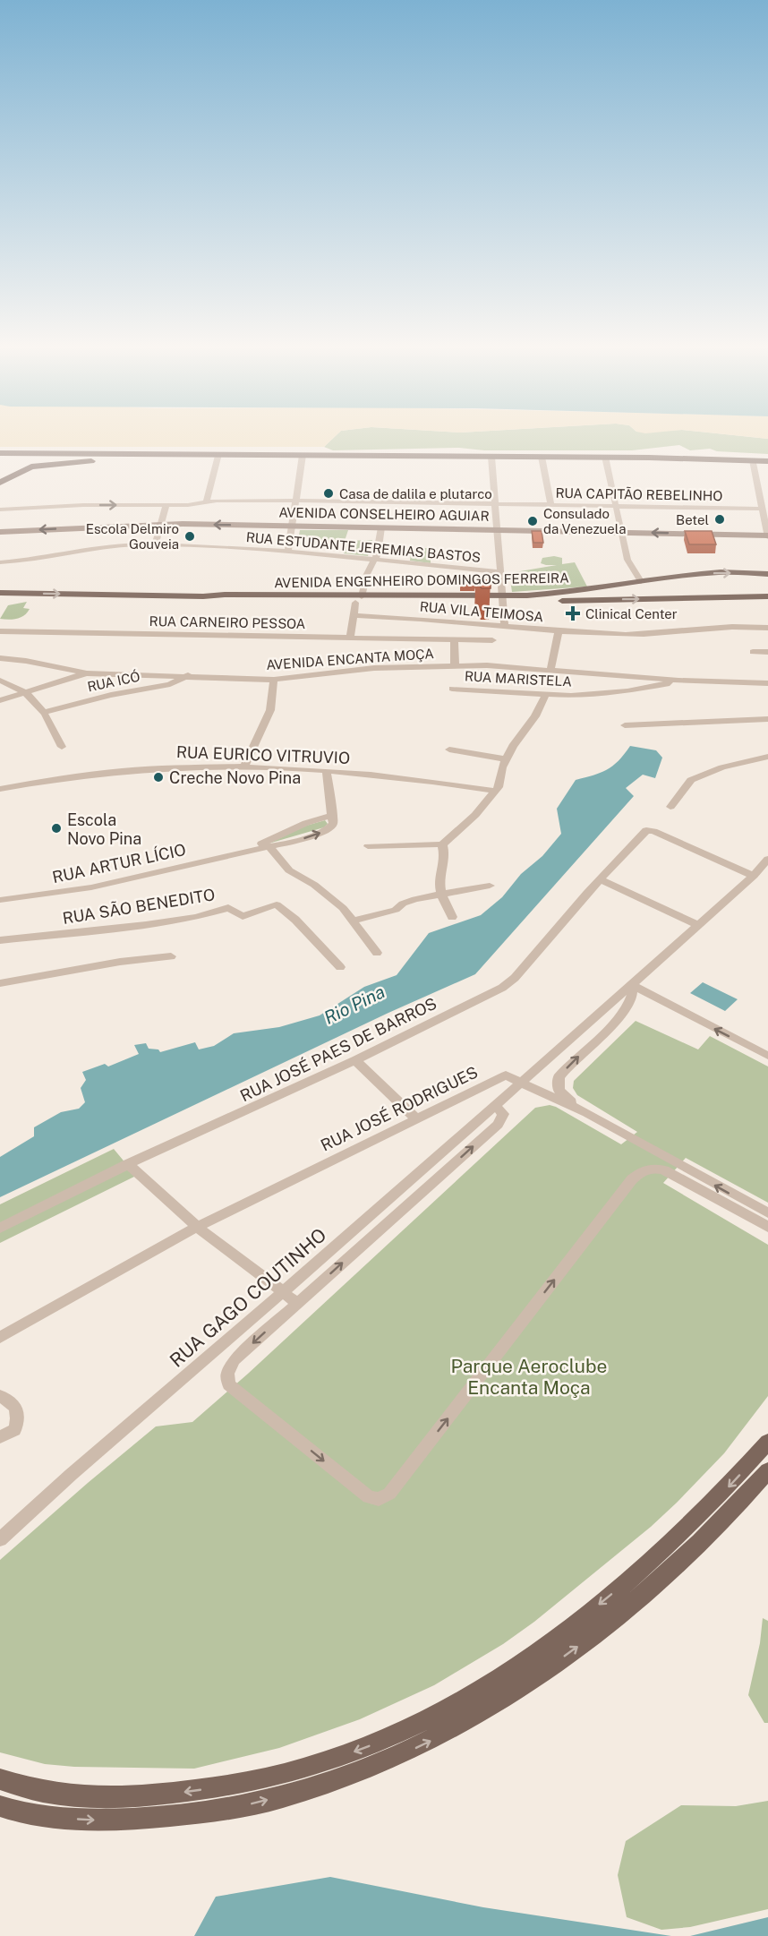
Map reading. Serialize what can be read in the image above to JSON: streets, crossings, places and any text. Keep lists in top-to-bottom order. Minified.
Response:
{"streets":{"main road":["AVENIDA CONSELHEIRO AGUIAR","AVENIDA ENGENHEIRO DOMINGOS FERREIRA"],"street":["RUA CAPITÃO REBELINHO","RUA ESTUDANTE JEREMIAS BASTOS","RUA VILA TEIMOSA","RUA CARNEIRO PESSOA","AVENIDA ENCANTA MOÇA","RUA MARISTELA","RUA ICÓ","RUA EURICO VITRUVIO","RUA ARTUR LÍCIO","RUA SÃO BENEDITO","RUA JOSÉ PAES DE BARROS","RUA JOSÉ RODRIGUES","RUA GAGO COUTINHO"]},"crossings":[["AVENIDA ENCANTA MOÇA","RUA MARISTELA"],["AVENIDA ENCANTA MOÇA","RUA ICÓ"],["RUA EURICO VITRUVIO","RUA ARTUR LÍCIO"],["RUA JOSÉ RODRIGUES","RUA GAGO COUTINHO"]],"water":["Rio Pina"],"parks":["Parque Aeroclube Encanta Moça"],"places":{"other":["Casa de dalila e plutarco","Betel","Consulado da Venezuela","Escola Delmiro Gouveia","Creche Novo Pina","Escola Novo Pina"],"health":["Clinical Center"]}}
